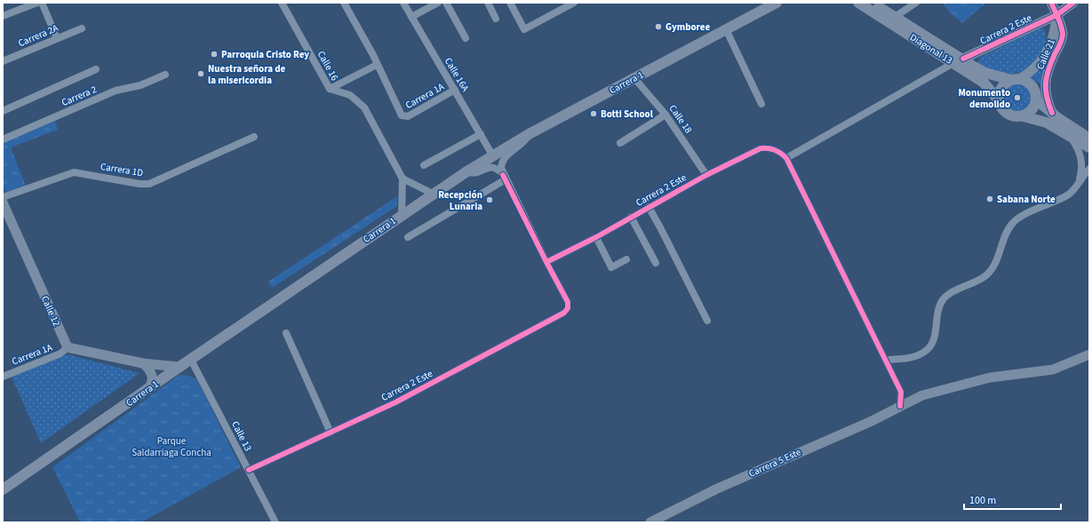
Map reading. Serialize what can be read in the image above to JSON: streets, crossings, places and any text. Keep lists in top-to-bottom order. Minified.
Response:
{"streets":{"main road":["Diagonal 13","Carrera 1"],"street":["Carrera 2 Este","Carrera 2A","Calle 21","Calle 16","Calle 16A","Carrera 2","Carrera 1A","Calle 18","Carrera 1D","Calle 12","Calle 13","Carrera 5 Este"]},"crossings":[["Carrera 2 Este","Diagonal 13"],["Carrera 2 Este","Calle 21"],["Carrera 2 Este","Calle 18"],["Carrera 2 Este","Calle 13"],["Diagonal 13","Calle 21"],["Calle 16A","Carrera 1"],["Calle 16A","Carrera 1A"],["Carrera 1","Calle 18"],["Carrera 1","Calle 13"],["Carrera 1A","Calle 12"]],"parks":["Parque Saldarriaga Concha"],"places":["Gymboree","Parroquia Cristo Rey","Nuestra señora de la misericordia","Monumento demolido","Botti School","Sabana Norte","Recepción Lunaria"],"scale_bar":"100 m"}
